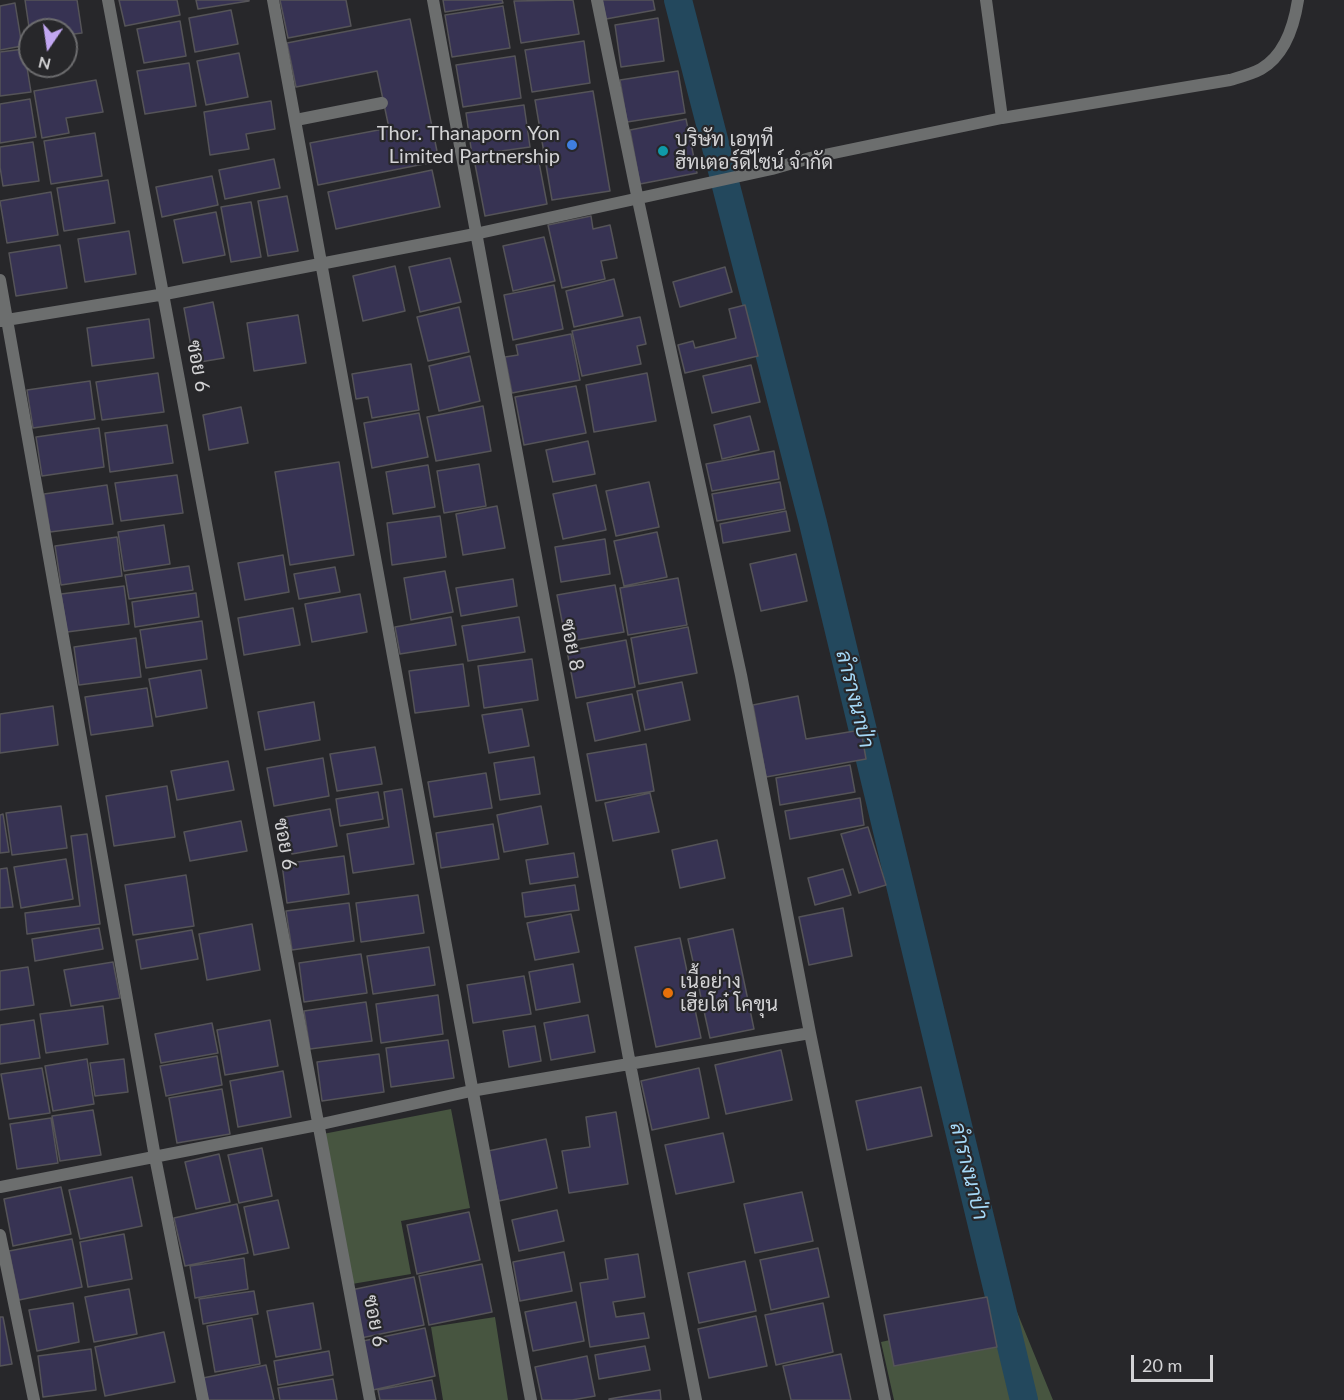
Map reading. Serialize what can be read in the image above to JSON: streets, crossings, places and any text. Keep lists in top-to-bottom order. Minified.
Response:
{"streets":{"street":["ซอย 6","ซอย 8"]},"water":["ลำรางนาป่า"],"places":["Thor. Thanaporn Yon Limited Partnership","บริษัท เอทูที ฮีทเตอร์ดีไซน์ จำกัด","เนื้อย่าง เฮียโต๋ โคขุน"],"scale_bar":"20 m","north":"bottom"}
